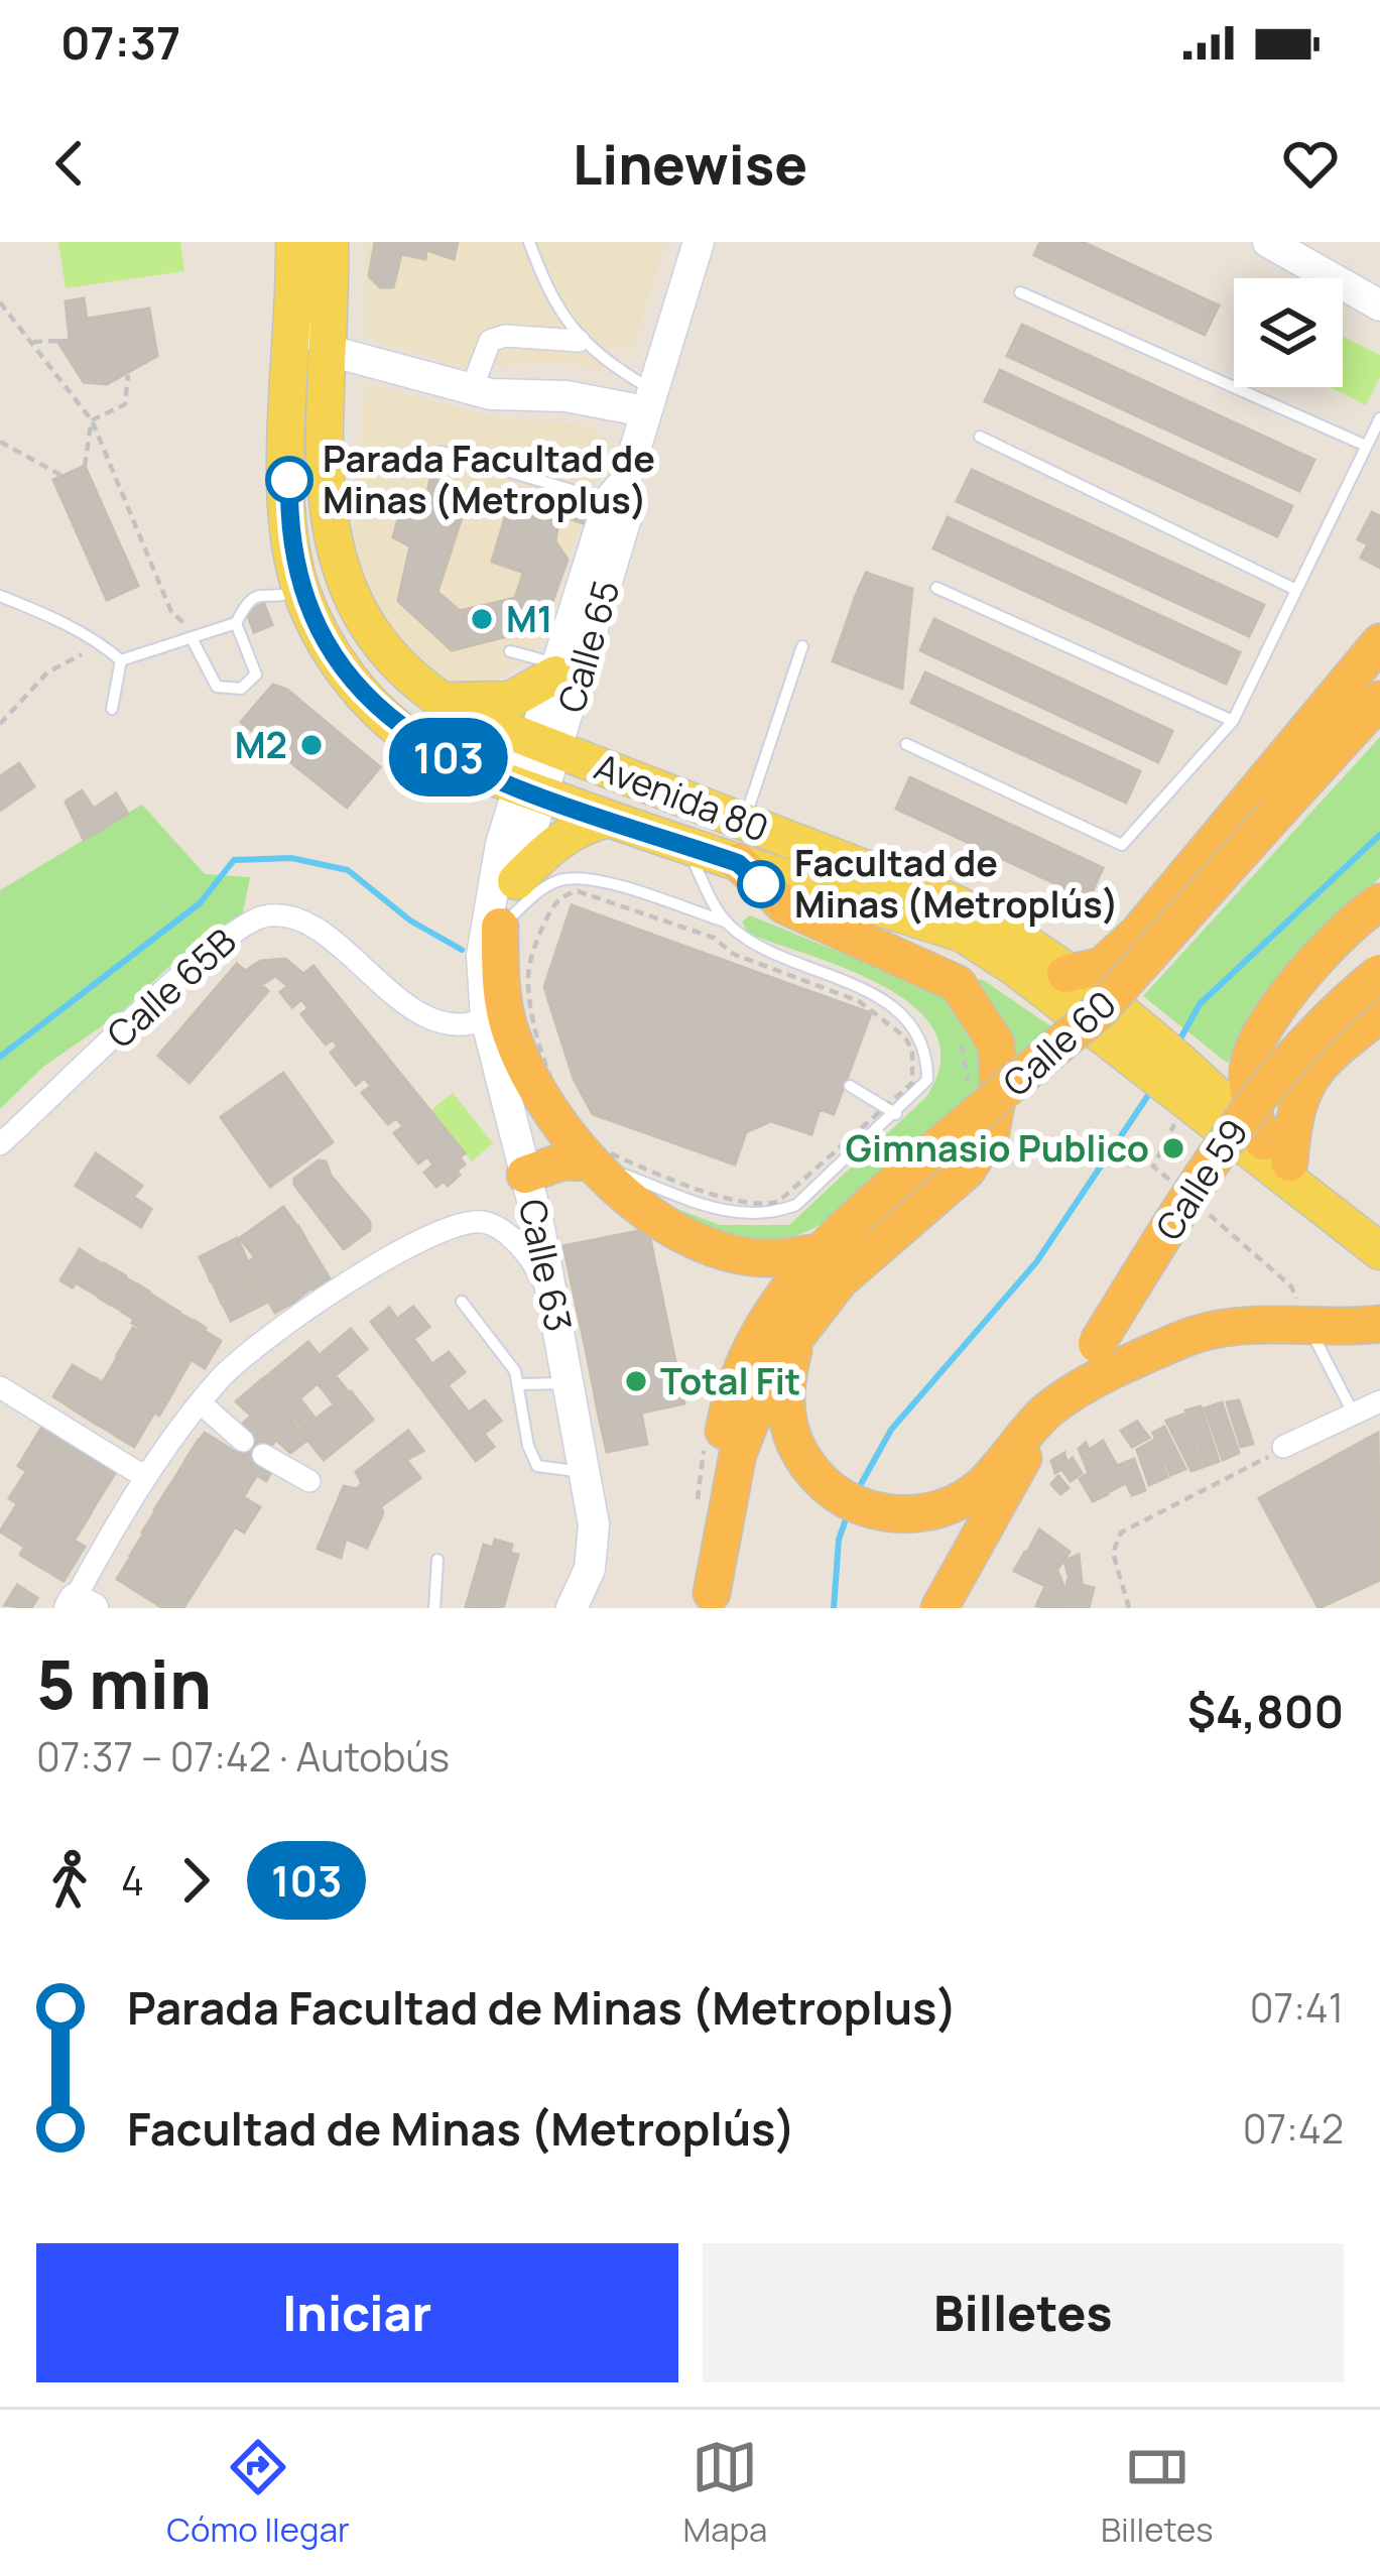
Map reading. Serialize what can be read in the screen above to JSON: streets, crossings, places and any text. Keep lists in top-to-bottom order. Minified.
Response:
{"streets":{"highway":["Calle 60","Calle 59"],"main road":["Calle 65","Avenida 80","Calle 63"],"street":["Calle 65B"]},"crossings":[["Calle 65","Avenida 80"],["Calle 65","Calle 63"],["Calle 65B","Calle 63"]],"places":["Parada Facultad de Minas (Metroplus)","M1","M2","Facultad de Minas (Metroplús)","Gimnasio Publico","Total Fit"],"lines":["bus line 103"],"page":{"status":"07:37","header":"Linewise","on_map":"103","heading":["5 min","07:37 – 07:42 · Autobús","$4,800"],"legs":["4","103"],"list":[{"name":"Parada Facultad de Minas (Metroplus)","value":"07:41"},{"name":"Facultad de Minas (Metroplús)","value":"07:42"}],"buttons":["Iniciar","Billetes"],"tabs":["Cómo llegar","Mapa","Billetes"]}}
